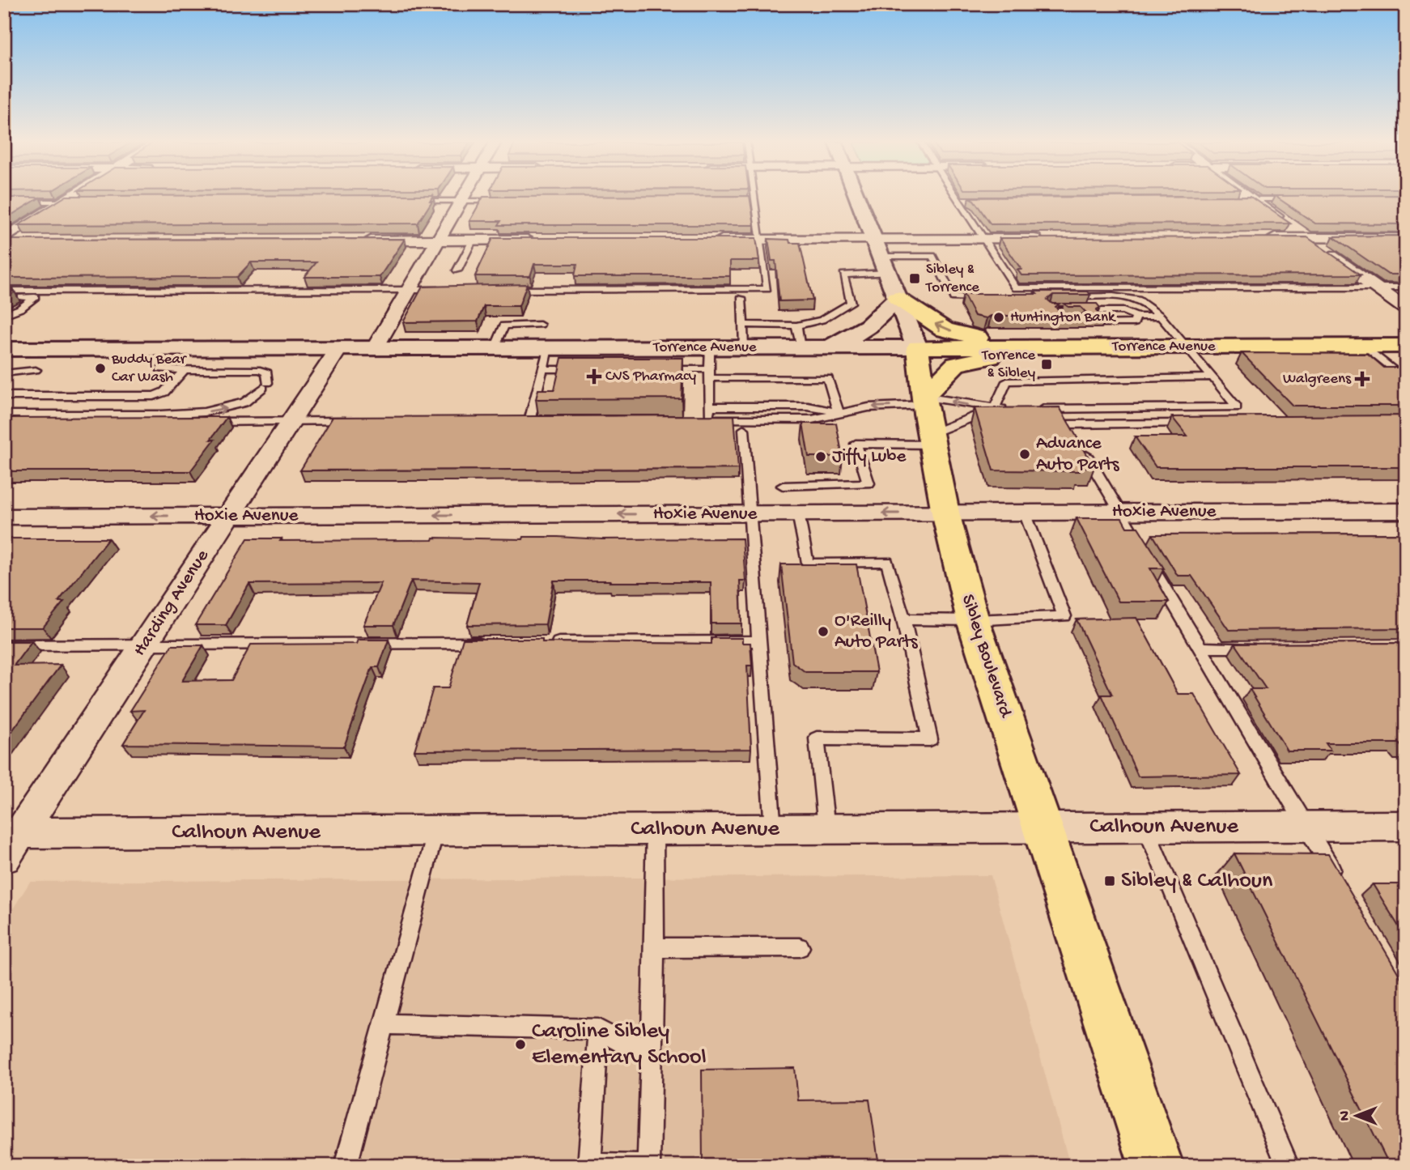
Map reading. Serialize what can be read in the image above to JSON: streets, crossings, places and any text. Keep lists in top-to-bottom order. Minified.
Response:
{"streets":{"main road":["Torrence Avenue","Sibley Boulevard"],"street":["Hoxie Avenue","Harding Avenue","Calhoun Avenue"]},"crossings":[["Torrence Avenue","Harding Avenue"],["Torrence Avenue","Sibley Boulevard"],["Hoxie Avenue","Harding Avenue"],["Hoxie Avenue","Sibley Boulevard"],["Harding Avenue","Calhoun Avenue"],["Sibley Boulevard","Calhoun Avenue"]],"one_way":["Hoxie Avenue"],"places":{"transit":["Sibley & Torrence","Torrence & Sibley","Sibley & Calhoun"],"other":["Huntington Bank","Buddy Bear Car Wash","Advance Auto Parts","Jiffy Lube","O'Reilly Auto Parts","Caroline Sibley Elementary School"],"health":["CVS Pharmacy","Walgreens"]},"north":"left"}
